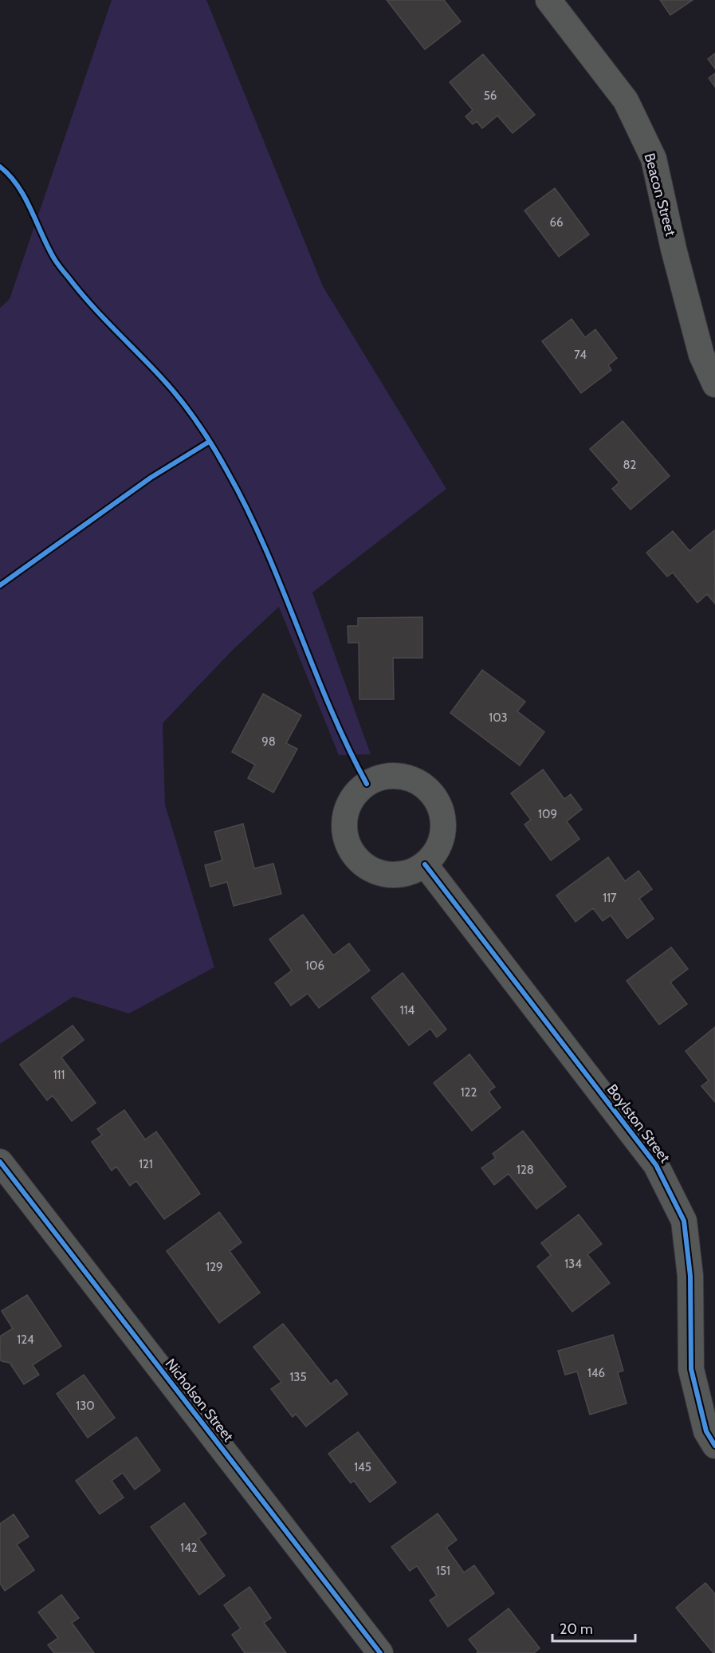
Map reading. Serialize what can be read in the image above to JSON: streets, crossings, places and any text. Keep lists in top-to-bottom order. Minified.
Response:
{"streets":{"street":["Beacon Street","Boylston Street","Nicholson Street"]},"house_numbers":["56","66","74","82","103","98","109","117","106","114","111","122","121","128","134","129","124","146","135","130","145","142","151"],"scale_bar":"20 m"}
